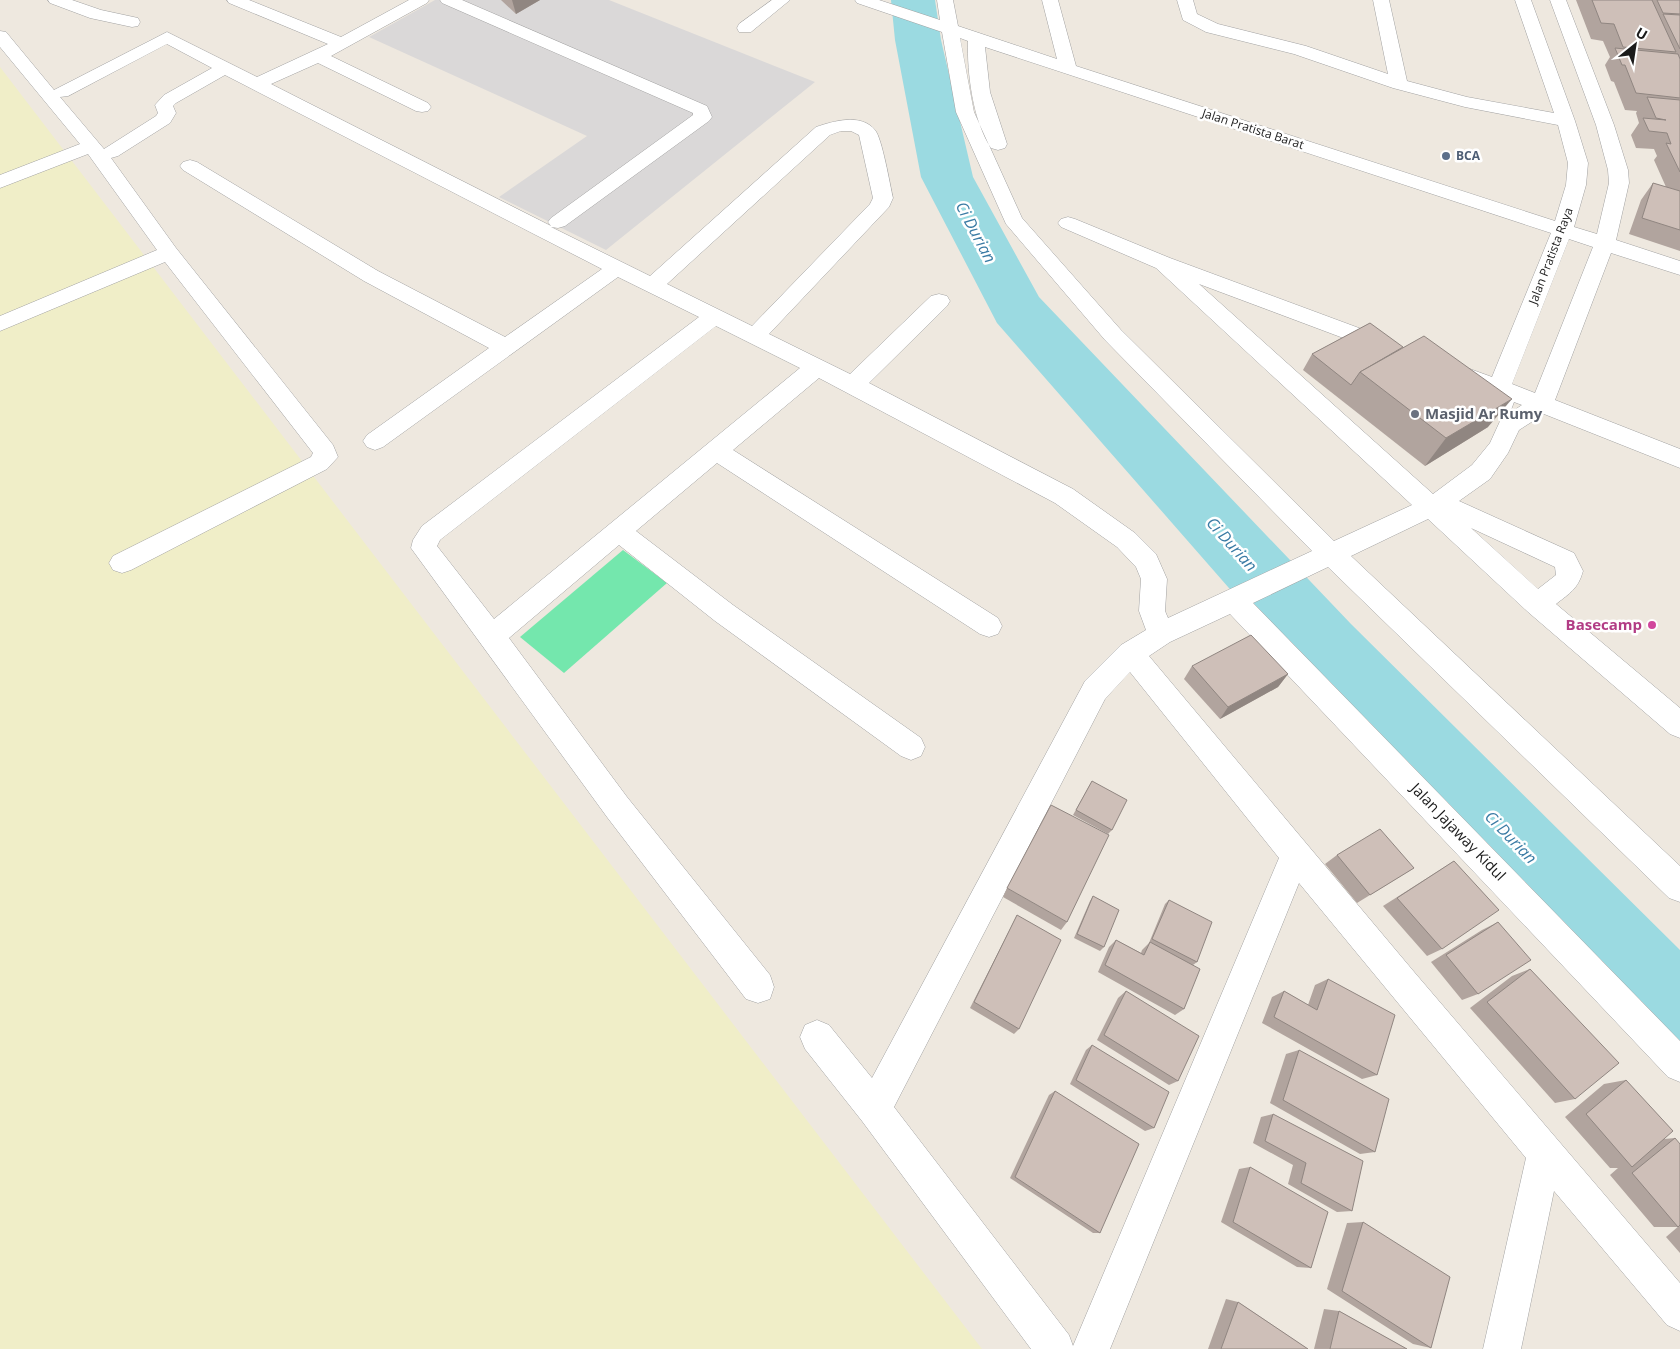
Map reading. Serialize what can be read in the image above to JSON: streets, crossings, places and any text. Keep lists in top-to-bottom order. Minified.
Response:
{"streets":{"street":["Jalan Pratista Barat","Jalan Pratista Raya","Jalan Jajaway Kidul"]},"crossings":[["Jalan Pratista Barat","Jalan Pratista Raya"]],"water":["Ci Durian"],"places":["BCA","Masjid Ar Rumy","Basecamp"],"north":"top right"}
